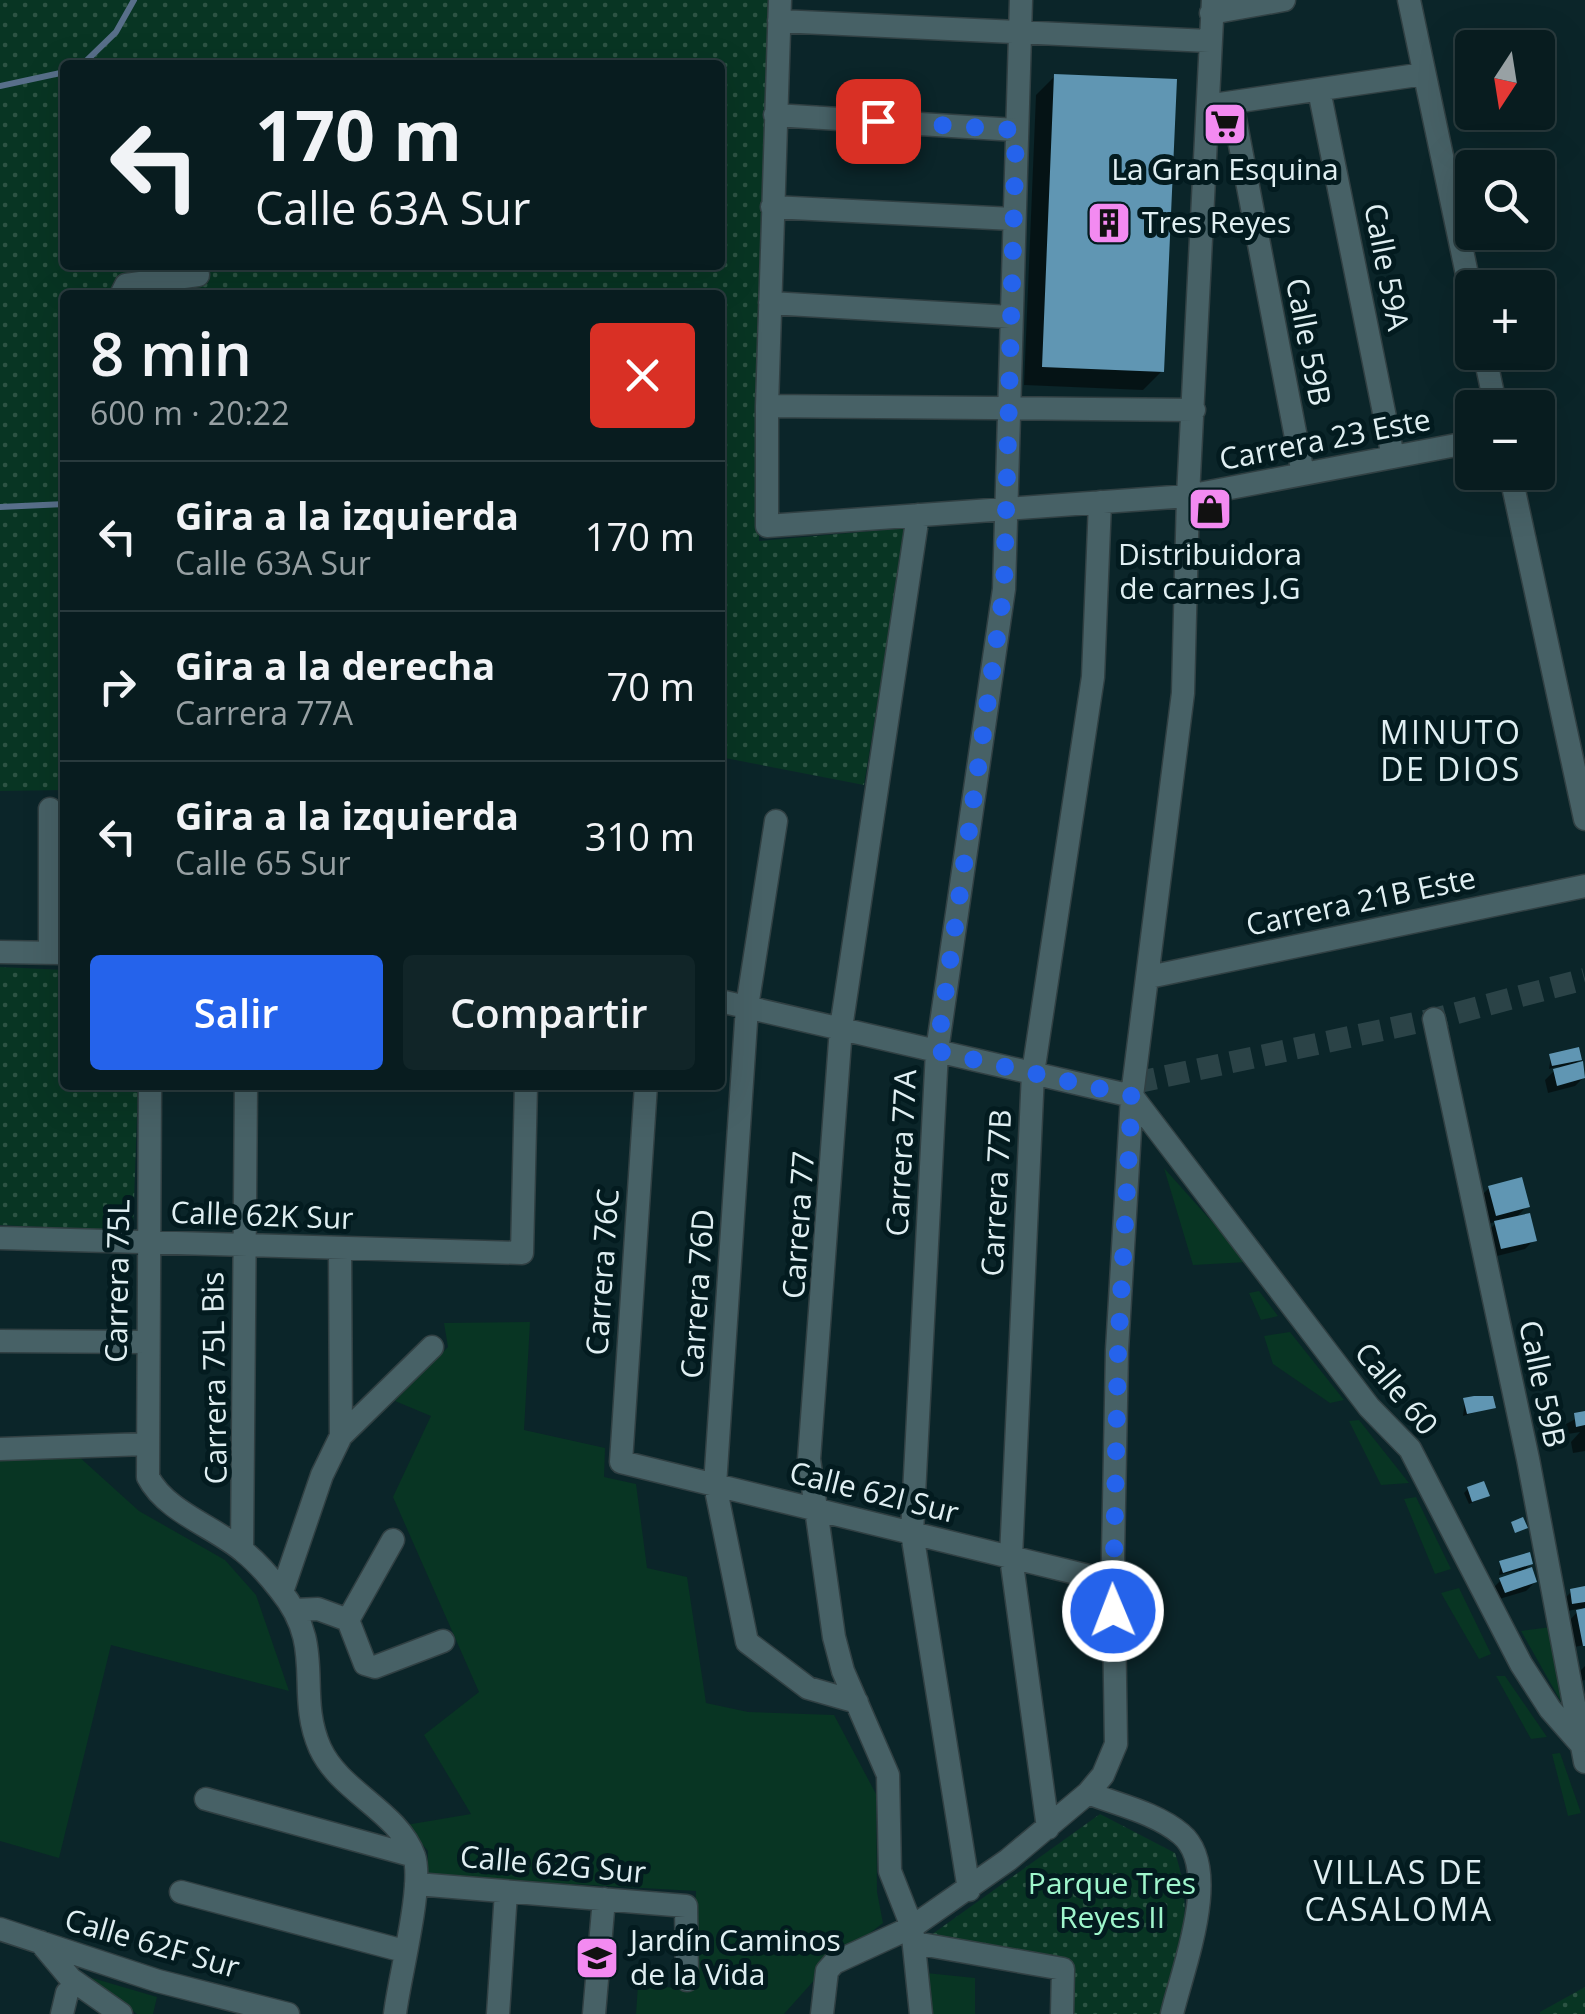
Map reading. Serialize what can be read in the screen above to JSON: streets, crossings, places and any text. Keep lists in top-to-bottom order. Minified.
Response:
{"streets":{"street":["Calle 59A","Calle 59B","Carrera 23 Este","Carrera 21B Este","Carrera 77A","Carrera 77B","Calle 62K Sur","Carrera 77","Carrera 76C","Carrera 75L","Carrera 76D","Carrera 75L Bis","Calle 60","Calle 62I Sur","Calle 62G Sur","Calle 62F Sur"]},"crossings":[["Calle 59A","Carrera 23 Este"],["Calle 59B","Carrera 23 Este"],["Calle 59B","Calle 60"],["Carrera 23 Este","Carrera 77A"],["Carrera 23 Este","Carrera 77B"],["Carrera 23 Este","Carrera 77"],["Carrera 77A","Calle 62I Sur"],["Carrera 77B","Calle 62I Sur"],["Calle 62K Sur","Carrera 75L"],["Calle 62K Sur","Carrera 75L Bis"],["Carrera 77","Carrera 76D"],["Carrera 77","Calle 62I Sur"],["Carrera 76C","Calle 62I Sur"],["Carrera 75L","Carrera 75L Bis"],["Carrera 76D","Calle 62I Sur"]],"districts":["MINUTO DE DIOS","VILLAS DE CASALOMA"],"parks":["Parque Tres Reyes II"],"places":{"supermarket":["La Gran Esquina"],"building":["Tres Reyes"],"shop":["Distribuidora de carnes J.G"],"school or university":["Jardín Caminos de la Vida"]},"north":"bottom","page":{"map_buttons":["+","−"],"turn":["170 m","Calle 63A Sur"],"heading":["8 min","600 m · 20:22"],"list":[{"name":"Gira a la izquierda","note":"Calle 63A Sur","value":"170 m"},{"name":"Gira a la derecha","note":"Carrera 77A","value":"70 m"},{"name":"Gira a la izquierda","note":"Calle 65 Sur","value":"310 m"}],"buttons":["Salir","Compartir"]}}
